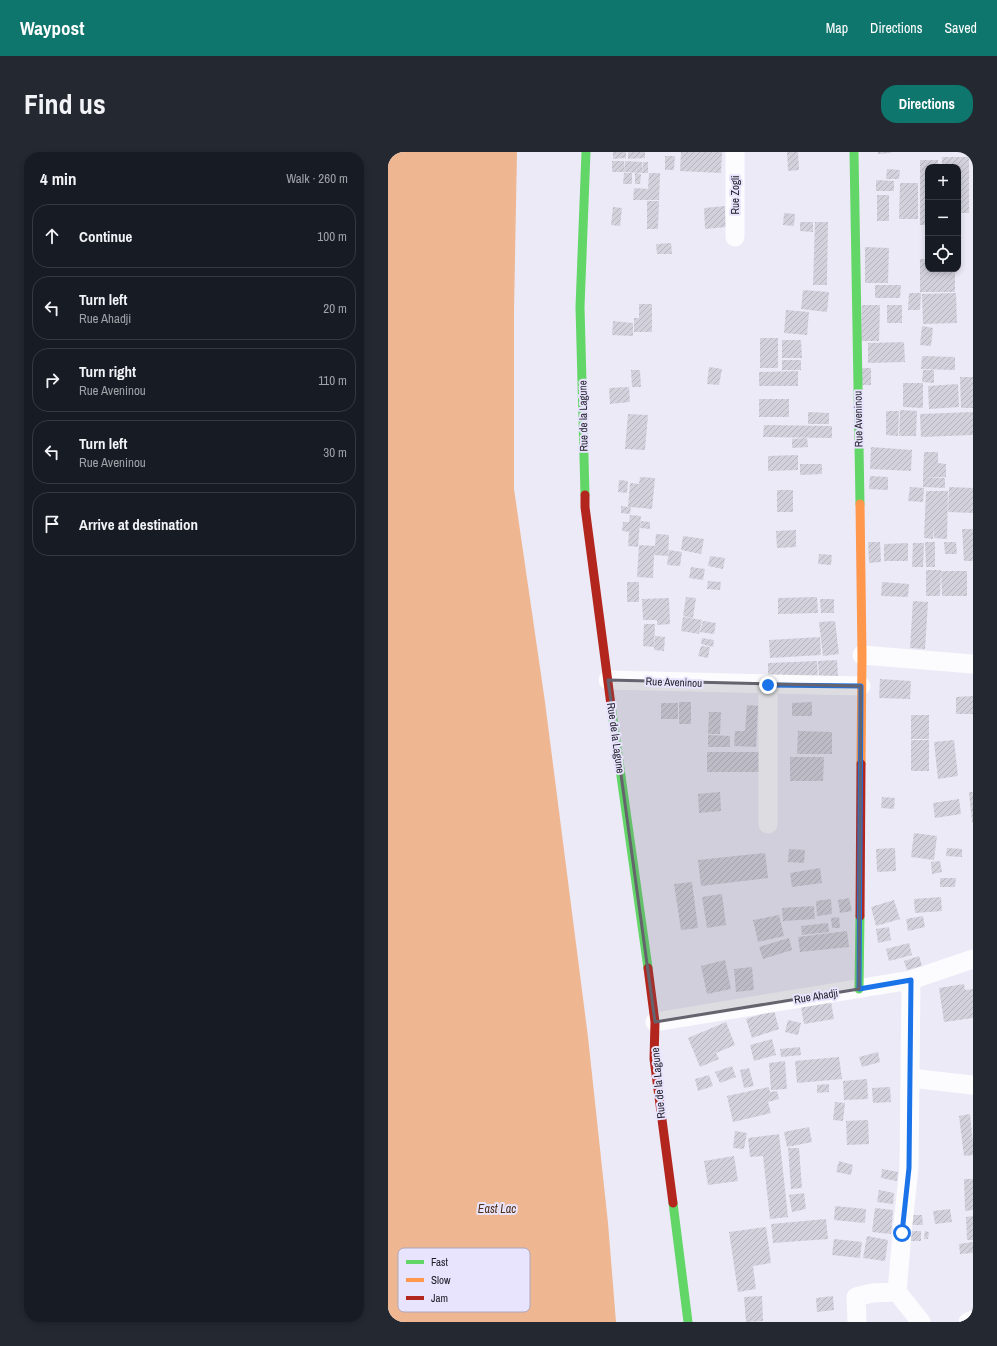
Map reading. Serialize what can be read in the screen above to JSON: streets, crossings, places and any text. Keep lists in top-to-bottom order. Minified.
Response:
{"streets":{"street":["Rue Zogli","Rue de la Lagune","Rue Aveninou","Rue Ahadji"]},"crossings":[["Rue de la Lagune","Rue Aveninou"],["Rue de la Lagune","Rue Ahadji"],["Rue Aveninou","Rue Ahadji"]],"water":["East Lac"],"legend":["Fast","Slow","Jam"],"page":{"header":"Waypost","nav":["Map","Directions","Saved"],"title":"Find us","buttons":"Directions","heading":["4 min","Walk · 260 m"],"map_buttons":["+","−"],"list":[["Continue","100 m"],["Turn left","Rue Ahadji","20 m"],["Turn right","Rue Aveninou","110 m"],["Turn left","Rue Aveninou","30 m"],"Arrive at destination"]}}
